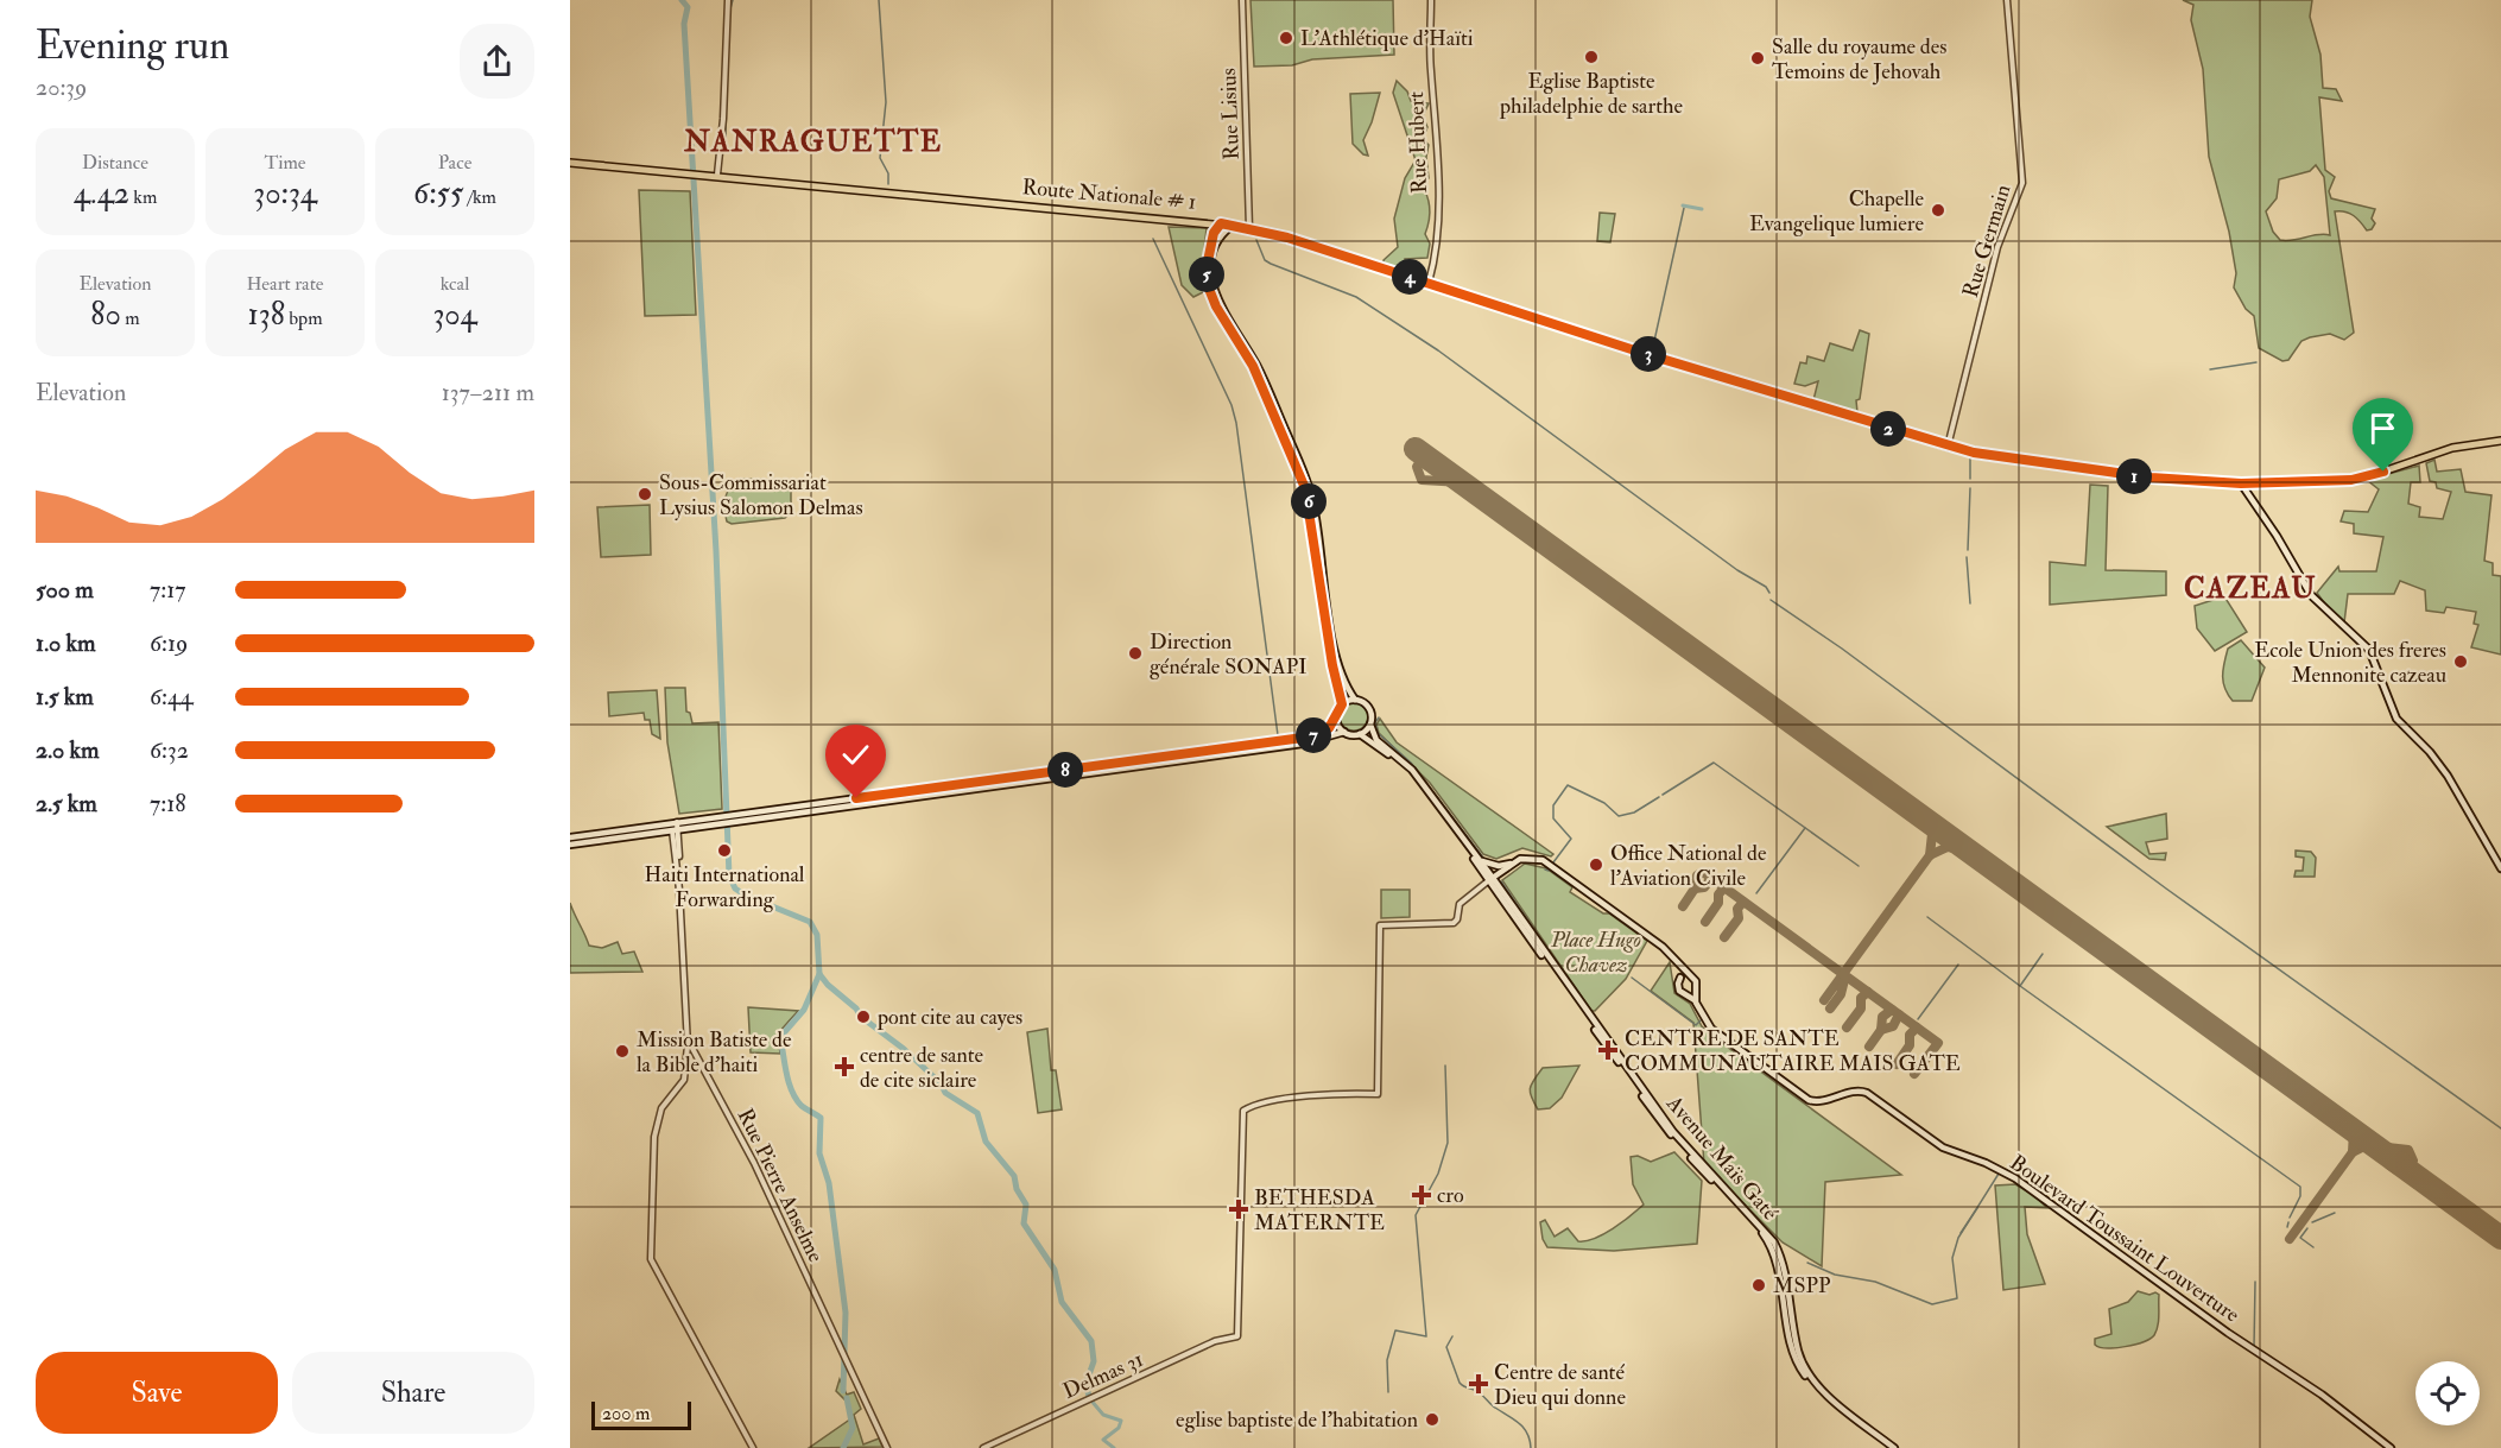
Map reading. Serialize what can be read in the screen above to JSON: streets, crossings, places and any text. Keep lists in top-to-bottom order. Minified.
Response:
{"streets":{"main road":["Route Nationale # 1","Avenue Maïs Gaté","Boulevard Toussaint Louverture"],"street":["Rue Lisius","Rue Hubert","Rue Germain","Rue Pierre Anselme","Delmas 31"]},"crossings":[["Rue Lisius","Route Nationale # 1"],["Rue Hubert","Route Nationale # 1"],["Route Nationale # 1","Rue Germain"],["Avenue Maïs Gaté","Delmas 31"]],"districts":["NANRAGUETTE","CAZEAU"],"parks":["Place Hugo Chavez"],"places":{"other":["L'Athlétique d'Haïti","Eglise Baptiste philadelphie de sarthe","Salle du royaume des Temoins de Jehovah","Chapelle Evangelique lumiere","Sous-Commissariat Lysius Salomon Delmas","Direction générale SONAPI","Ecole Union des freres Mennonite cazeau","Haiti International Forwarding","Office National de l'Aviation Civile","pont cite au cayes","Mission Batiste de la Bible d'haiti","MSPP","eglise baptiste de l'habitation"],"health":["CENTRE DE SANTE COMMUNAUTAIRE MAIS GATE","centre de sante de cite siclaire","cro","BETHESDA MATERNTE","Centre de santé Dieu qui donne"]},"scale_bar":"200 m","page":{"heading":["Evening run","20:39"],"stats":[["Distance","4.42 km"],["Time","30:34"],["Pace","6:55 /km"],["Elevation","80 m"],["Heart rate","138 bpm"],["kcal","304"]],"pins":["5","4","3","2","1","6","7","8"],"chart":["Elevation","137–211 m"],"list":[{"name":"500 m","note":"7:17"},{"name":"1.0 km","note":"6:19"},{"name":"1.5 km","note":"6:44"},{"name":"2.0 km","note":"6:32"},{"name":"2.5 km","note":"7:18"}],"buttons":["Save","Share"],"scale":"200 m"}}
